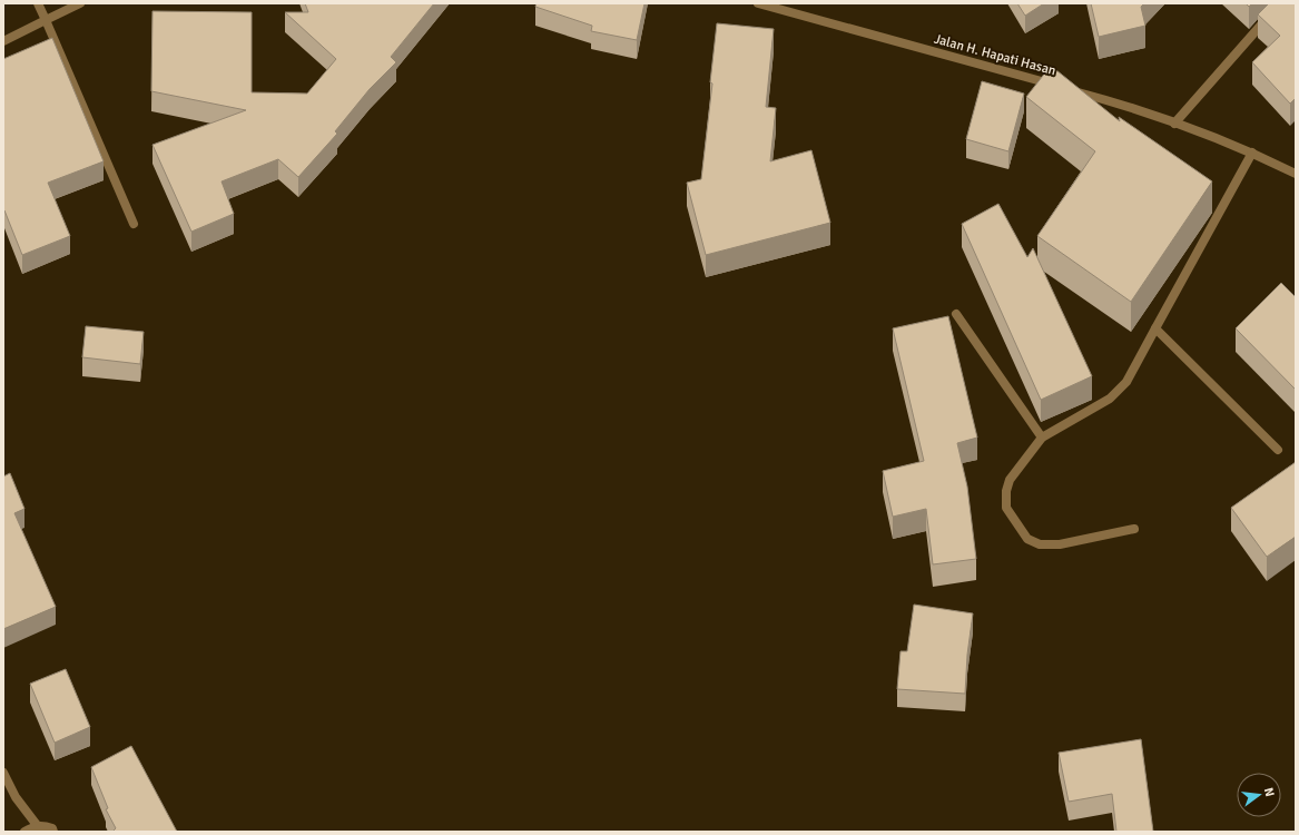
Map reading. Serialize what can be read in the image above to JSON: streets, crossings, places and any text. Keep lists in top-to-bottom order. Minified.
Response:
{"streets":{"street":["Jalan H. Hapati Hasan"]},"north":"right"}
